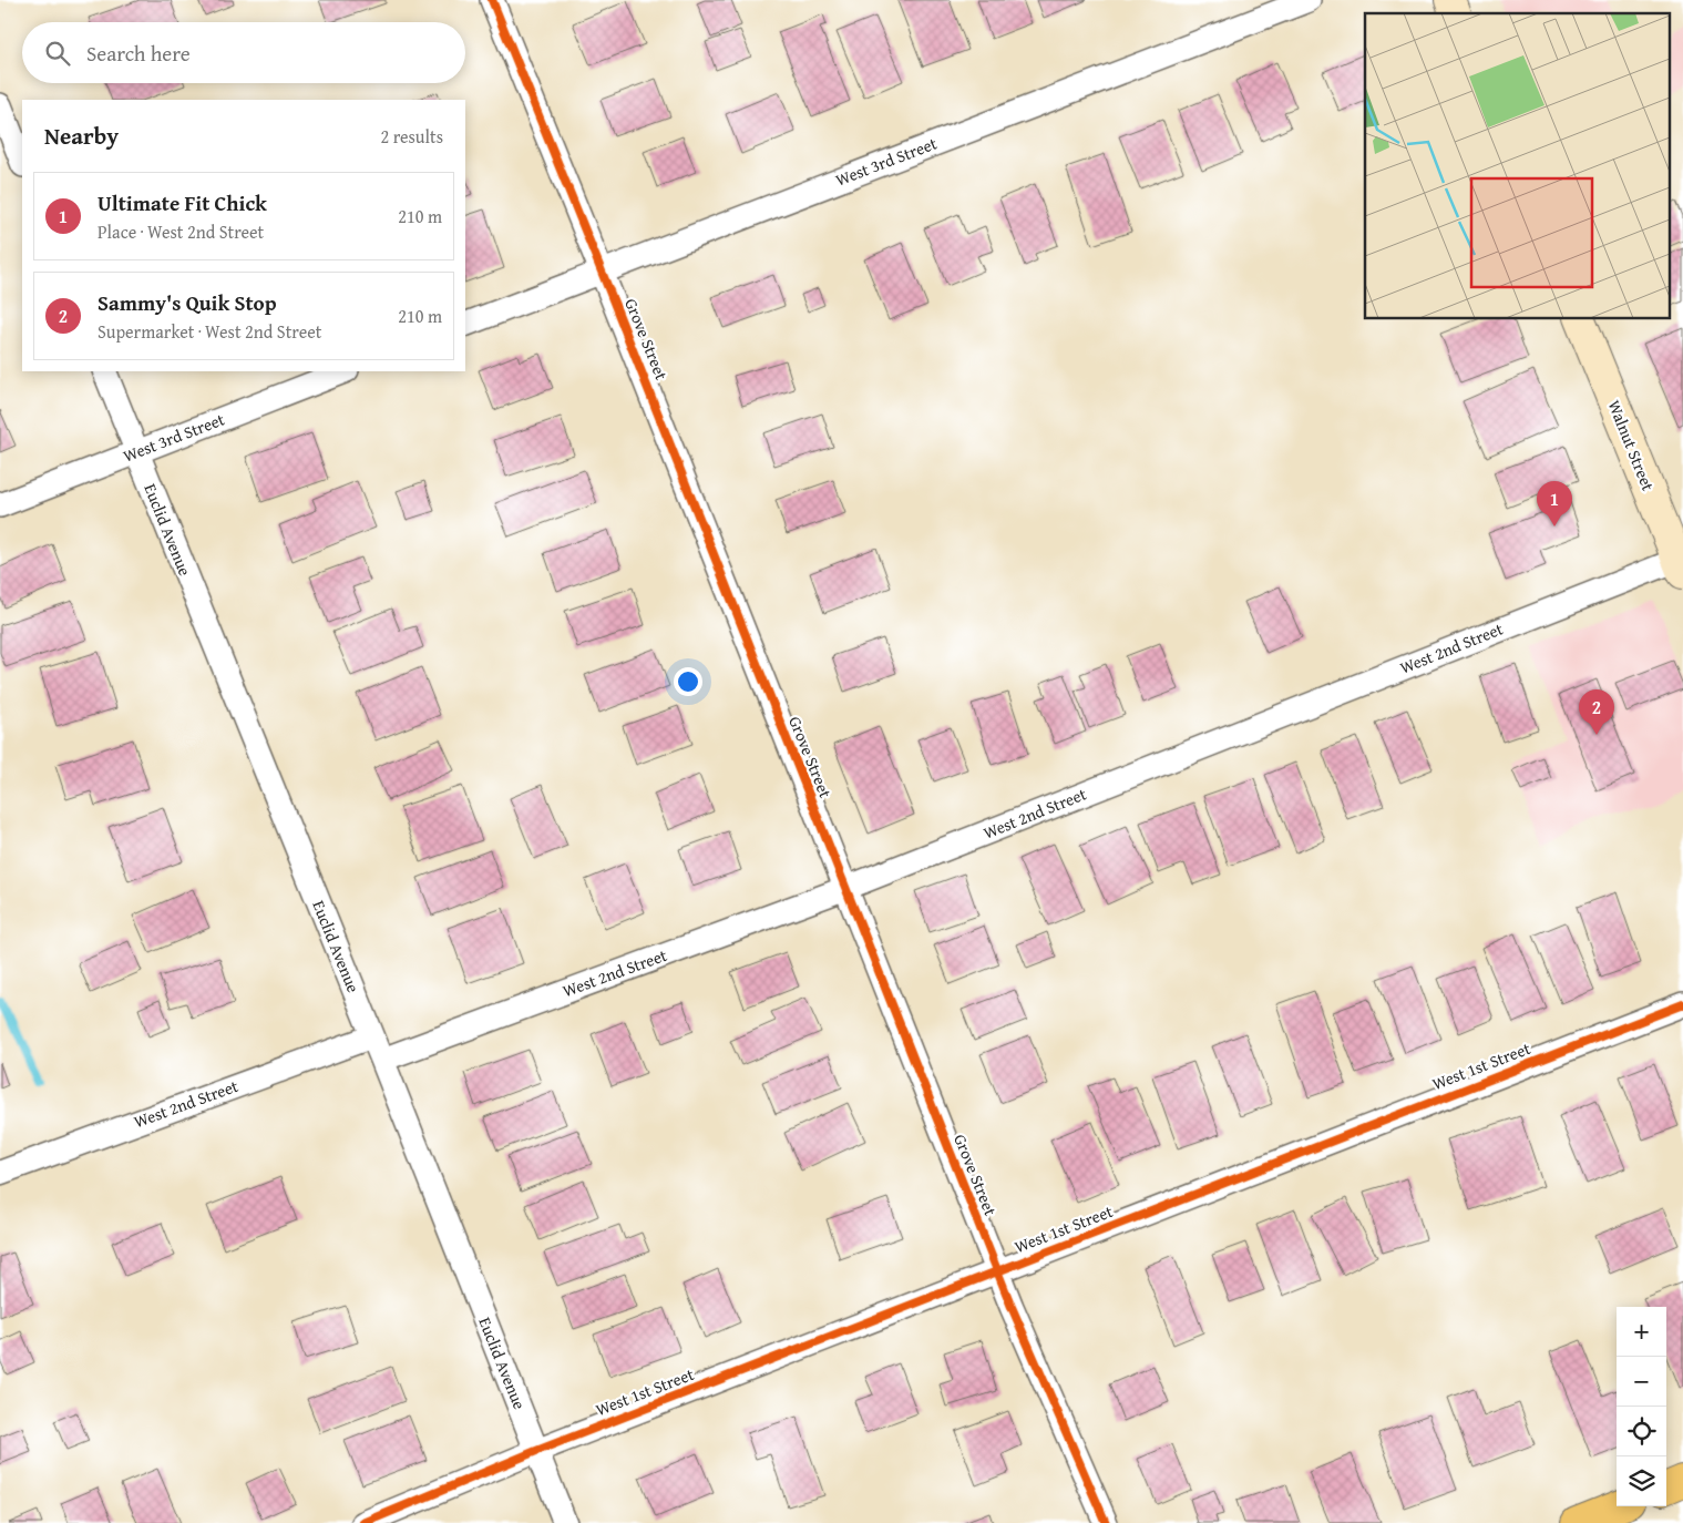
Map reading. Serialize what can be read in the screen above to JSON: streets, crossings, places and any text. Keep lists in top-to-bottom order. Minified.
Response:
{"streets":{"street":["West 3rd Street","Grove Street","Walnut Street","Euclid Avenue","West 2nd Street","West 1st Street"]},"crossings":[["West 3rd Street","Grove Street"],["West 3rd Street","Euclid Avenue"],["Grove Street","West 2nd Street"],["Grove Street","West 1st Street"],["Walnut Street","West 2nd Street"],["Euclid Avenue","West 2nd Street"],["Euclid Avenue","West 1st Street"]],"page":{"search":"Search here","heading":["Nearby","2 results"],"list":[{"mark":"1","name":"Ultimate Fit Chick","note":"Place · West 2nd Street","value":"210 m"},{"mark":"2","name":"Sammy's Quik Stop","note":"Supermarket · West 2nd Street","value":"210 m"}],"pins":["1","2"],"map_buttons":["+","−"]}}
